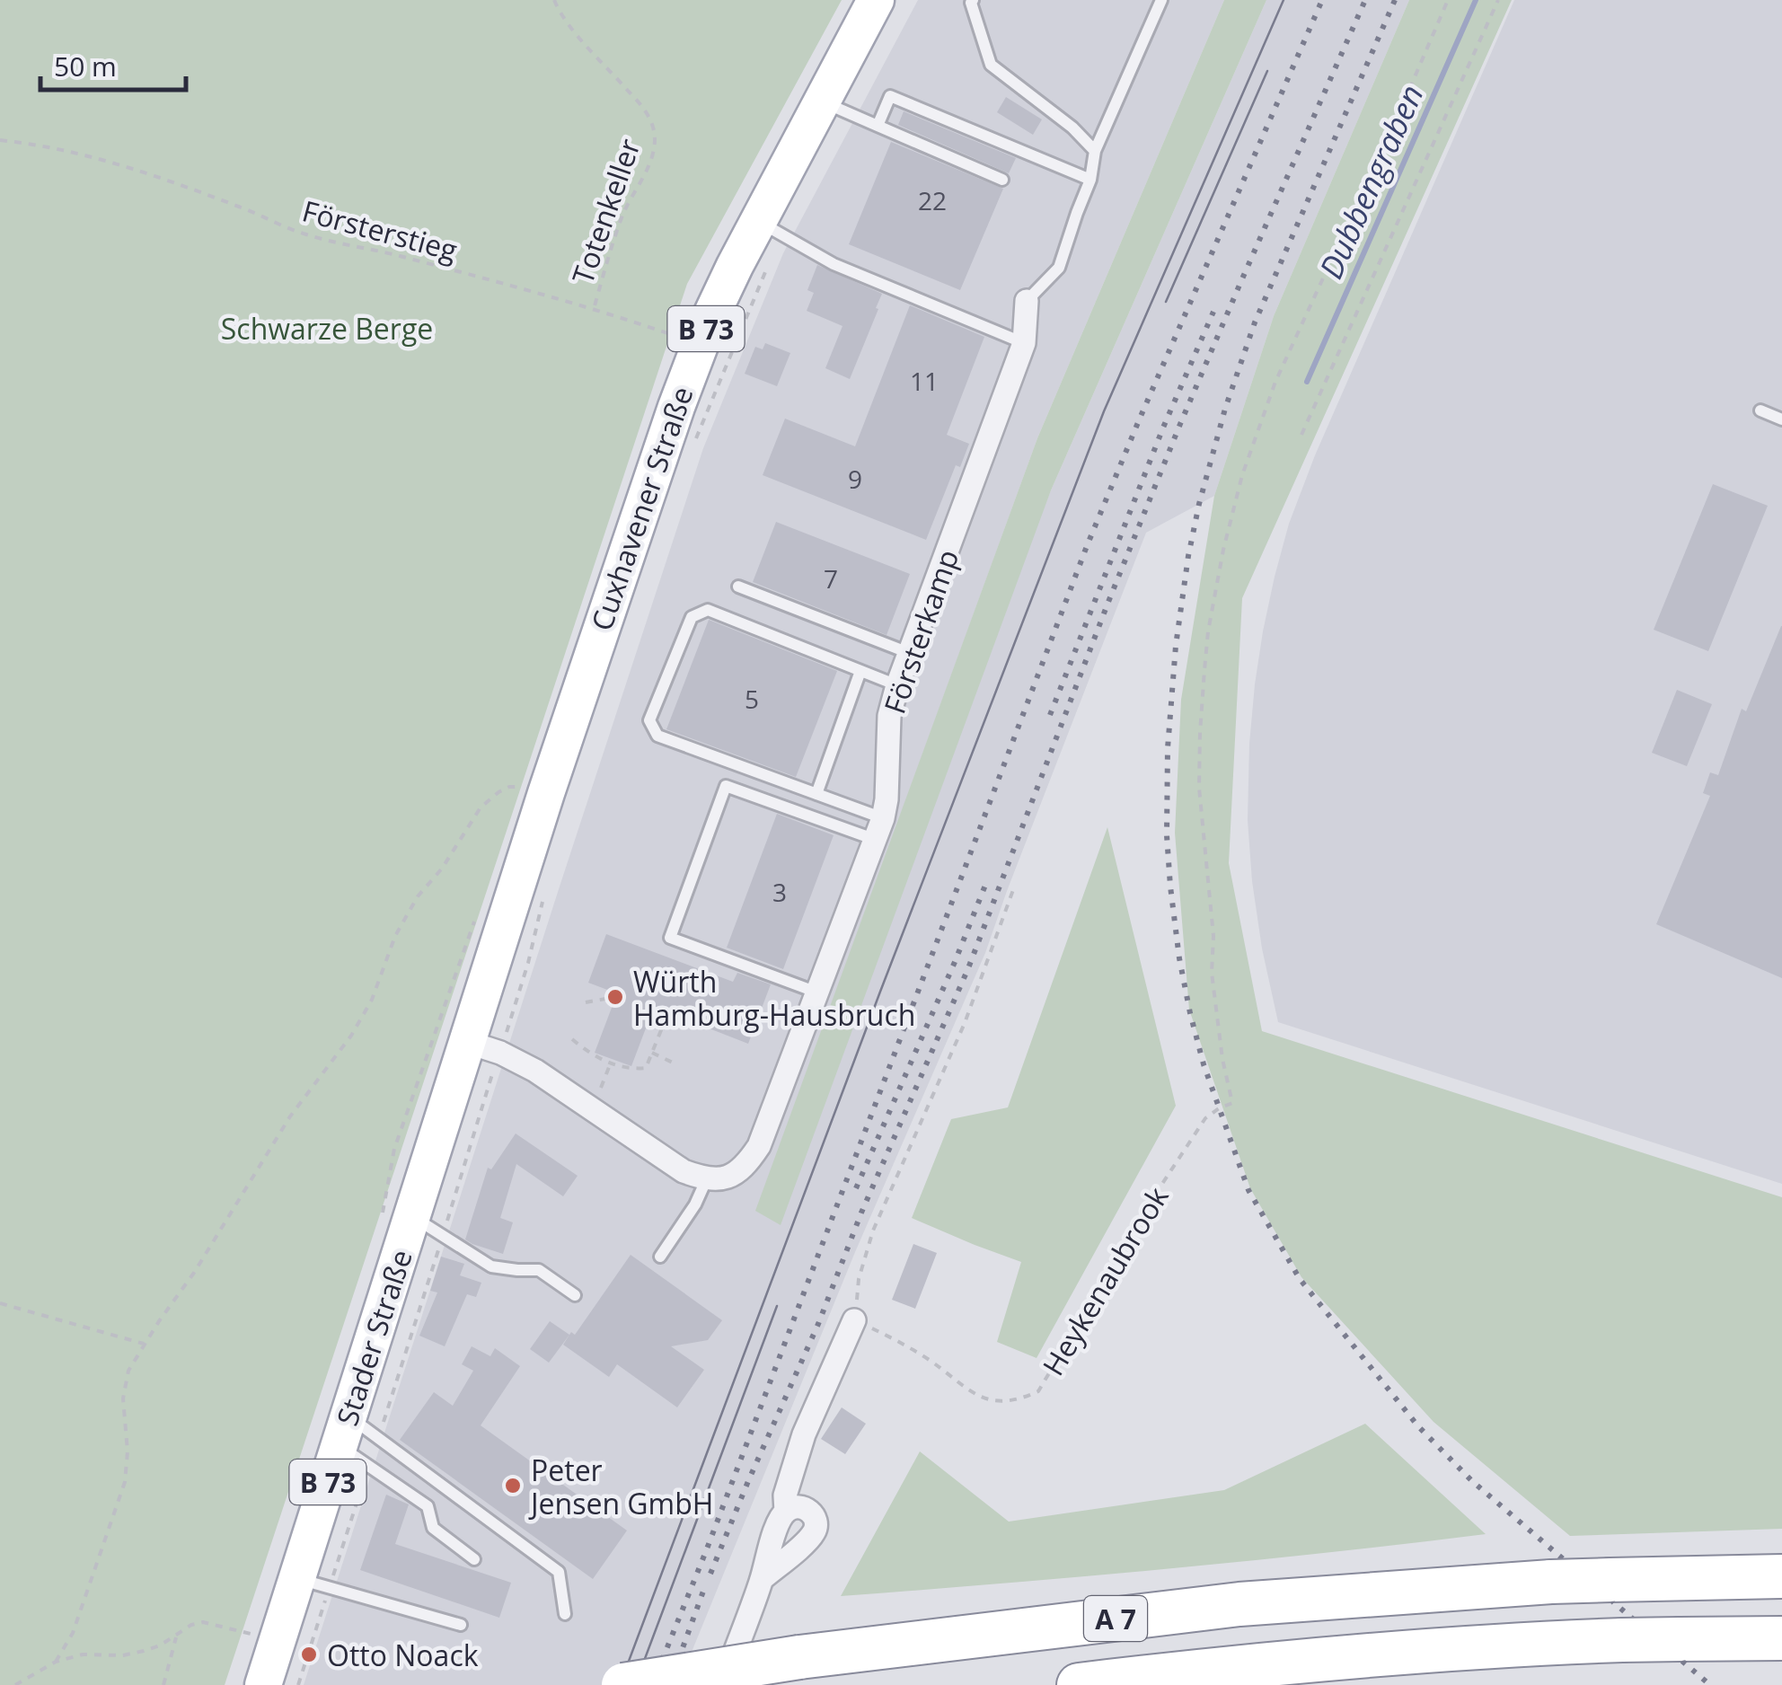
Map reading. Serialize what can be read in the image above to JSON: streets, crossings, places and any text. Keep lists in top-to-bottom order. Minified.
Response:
{"streets":{"highway":["A 7"],"main road":["B 73","Cuxhavener Straße","Stader Straße"],"street":["Försterkamp"],"path":["Totenkeller","Försterstieg","Heykenaubrook"]},"crossings":[["Totenkeller","Försterstieg"],["Försterstieg","Cuxhavener Straße"],["Cuxhavener Straße","Stader Straße"]],"water":["Dubbengraben"],"parks":["Schwarze Berge"],"places":["Würth Hamburg-Hausbruch","Peter Jensen GmbH","Otto Noack"],"house_numbers":["22","11","9","7","5","3"],"scale_bar":"50 m"}
